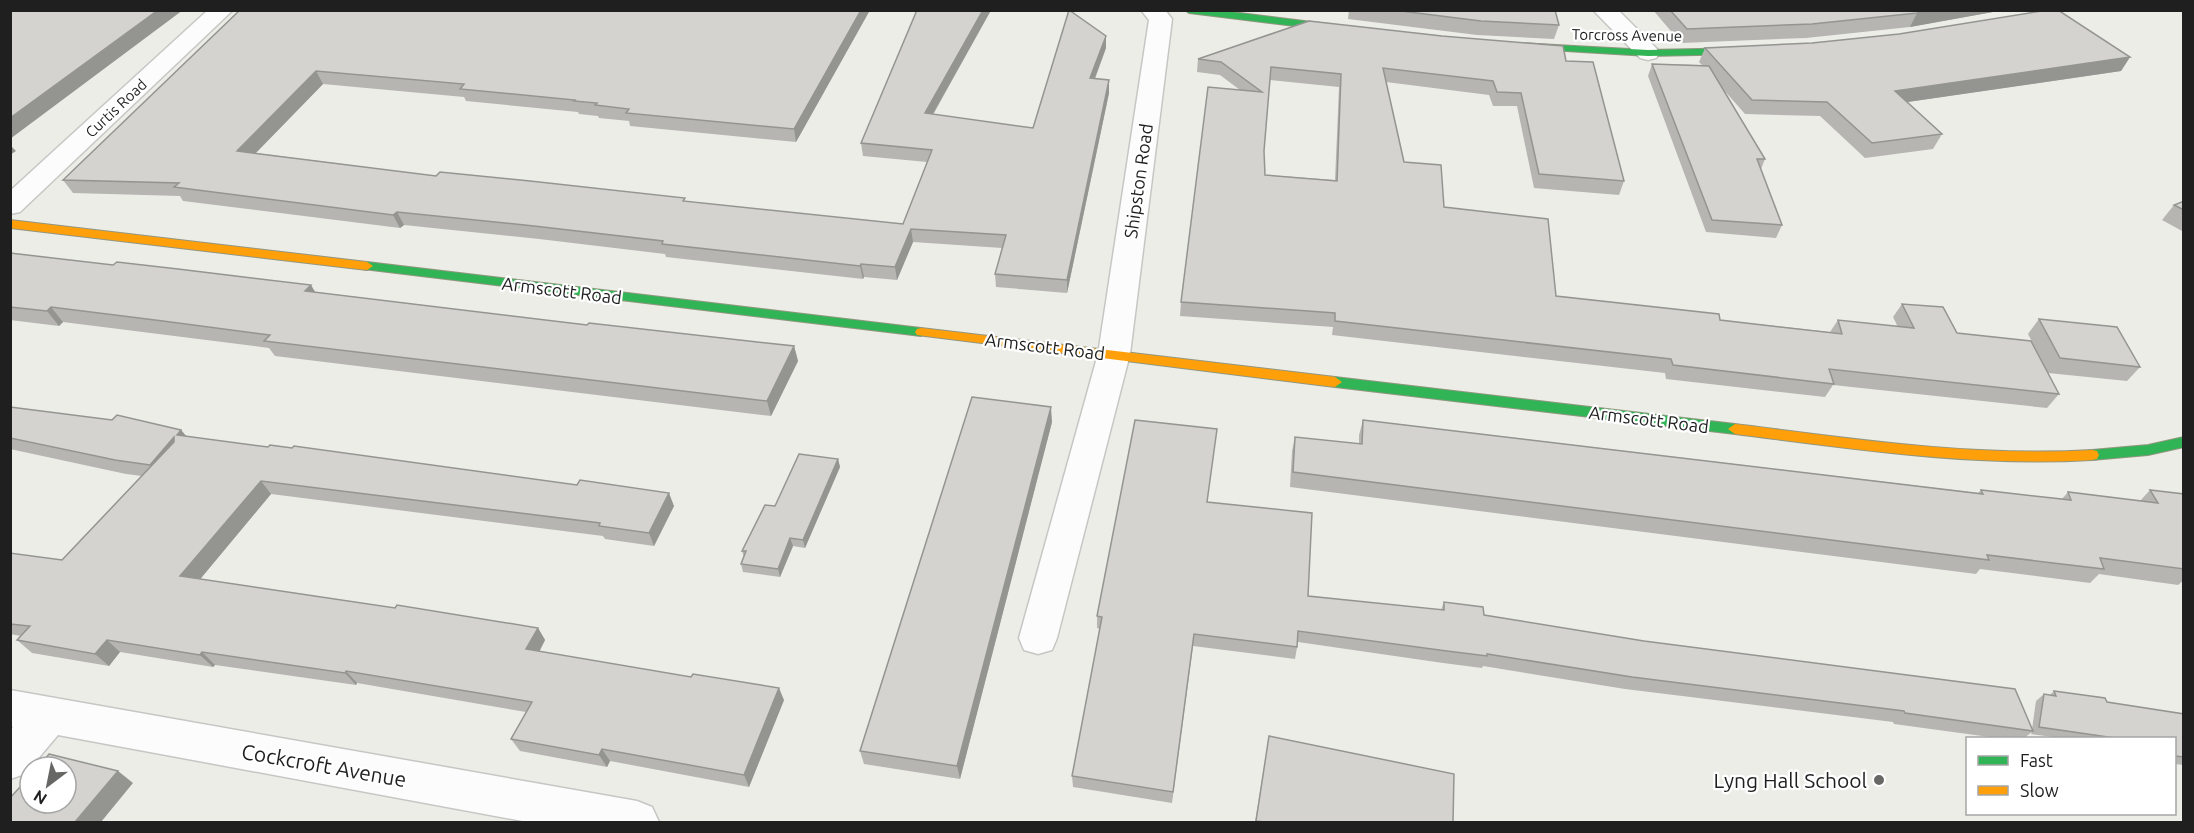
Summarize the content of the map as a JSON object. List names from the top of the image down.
{
  "streets": {
    "street": [
      "Torcross Avenue",
      "Curtis Road",
      "Shipston Road",
      "Armscott Road",
      "Cockcroft Avenue"
    ]
  },
  "crossings": [
    ["Shipston Road", "Armscott Road"]
  ],
  "places": ["Lyng Hall School"],
  "legend": ["Fast", "Slow"],
  "north": "bottom left"
}
